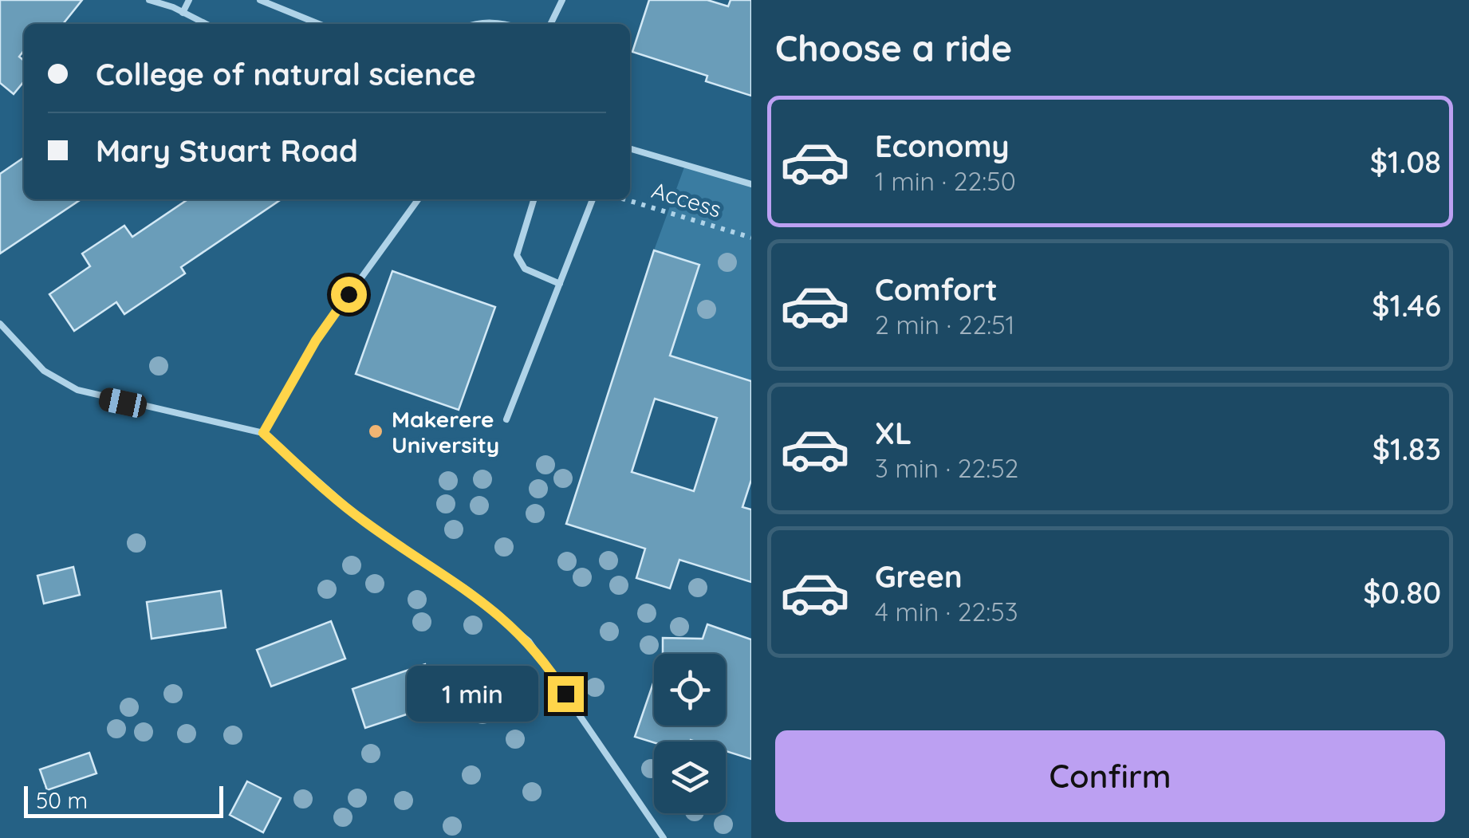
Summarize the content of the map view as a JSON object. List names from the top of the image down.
{
  "streets": {
    "path": ["Access"]
  },
  "places": ["Makerere University"],
  "scale_bar": "50 m",
  "page": {
    "heading": "Choose a ride",
    "banner": ["College of natural science", "Mary Stuart Road"],
    "list": [
      {
        "name": "Economy",
        "note": "1 min · 22:50",
        "value": "$1.08"
      },
      {
        "name": "Comfort",
        "note": "2 min · 22:51",
        "value": "$1.46"
      },
      {
        "name": "XL",
        "note": "3 min · 22:52",
        "value": "$1.83"
      },
      {
        "name": "Green",
        "note": "4 min · 22:53",
        "value": "$0.80"
      }
    ],
    "bubble": "1 min",
    "buttons": "Confirm",
    "scale": "50 m"
  }
}
